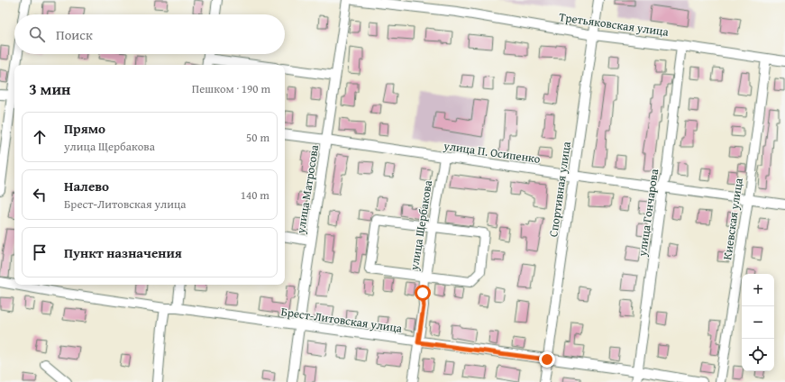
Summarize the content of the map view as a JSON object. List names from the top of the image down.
{
  "streets": {
    "street": [
      "Третьяковская улица",
      "улица П. Осипенко",
      "улица Матросова",
      "Спортивная улица",
      "улица Гончарова",
      "Киевская улица",
      "улица Щербакова",
      "Брест-Литовская улица"
    ]
  },
  "crossings": [
    ["Третьяковская улица", "Спортивная улица"],
    ["Третьяковская улица", "улица Гончарова"],
    ["Третьяковская улица", "Киевская улица"],
    ["улица П. Осипенко", "улица Матросова"],
    ["улица П. Осипенко", "Спортивная улица"],
    ["улица П. Осипенко", "улица Гончарова"],
    ["улица П. Осипенко", "Киевская улица"],
    ["улица П. Осипенко", "улица Щербакова"],
    ["улица Матросова", "Брест-Литовская улица"],
    ["Спортивная улица", "Брест-Литовская улица"],
    ["улица Гончарова", "Брест-Литовская улица"],
    ["улица Щербакова", "Брест-Литовская улица"]
  ],
  "page": {
    "search": "Поиск",
    "heading": ["3 мин", "Пешком · 190 m"],
    "list": [
      ["Прямо", "улица Щербакова", "50 m"],
      ["Налево", "Брест-Литовская улица", "140 m"],
      "Пункт назначения"
    ],
    "map_buttons": ["+", "−"]
  }
}
